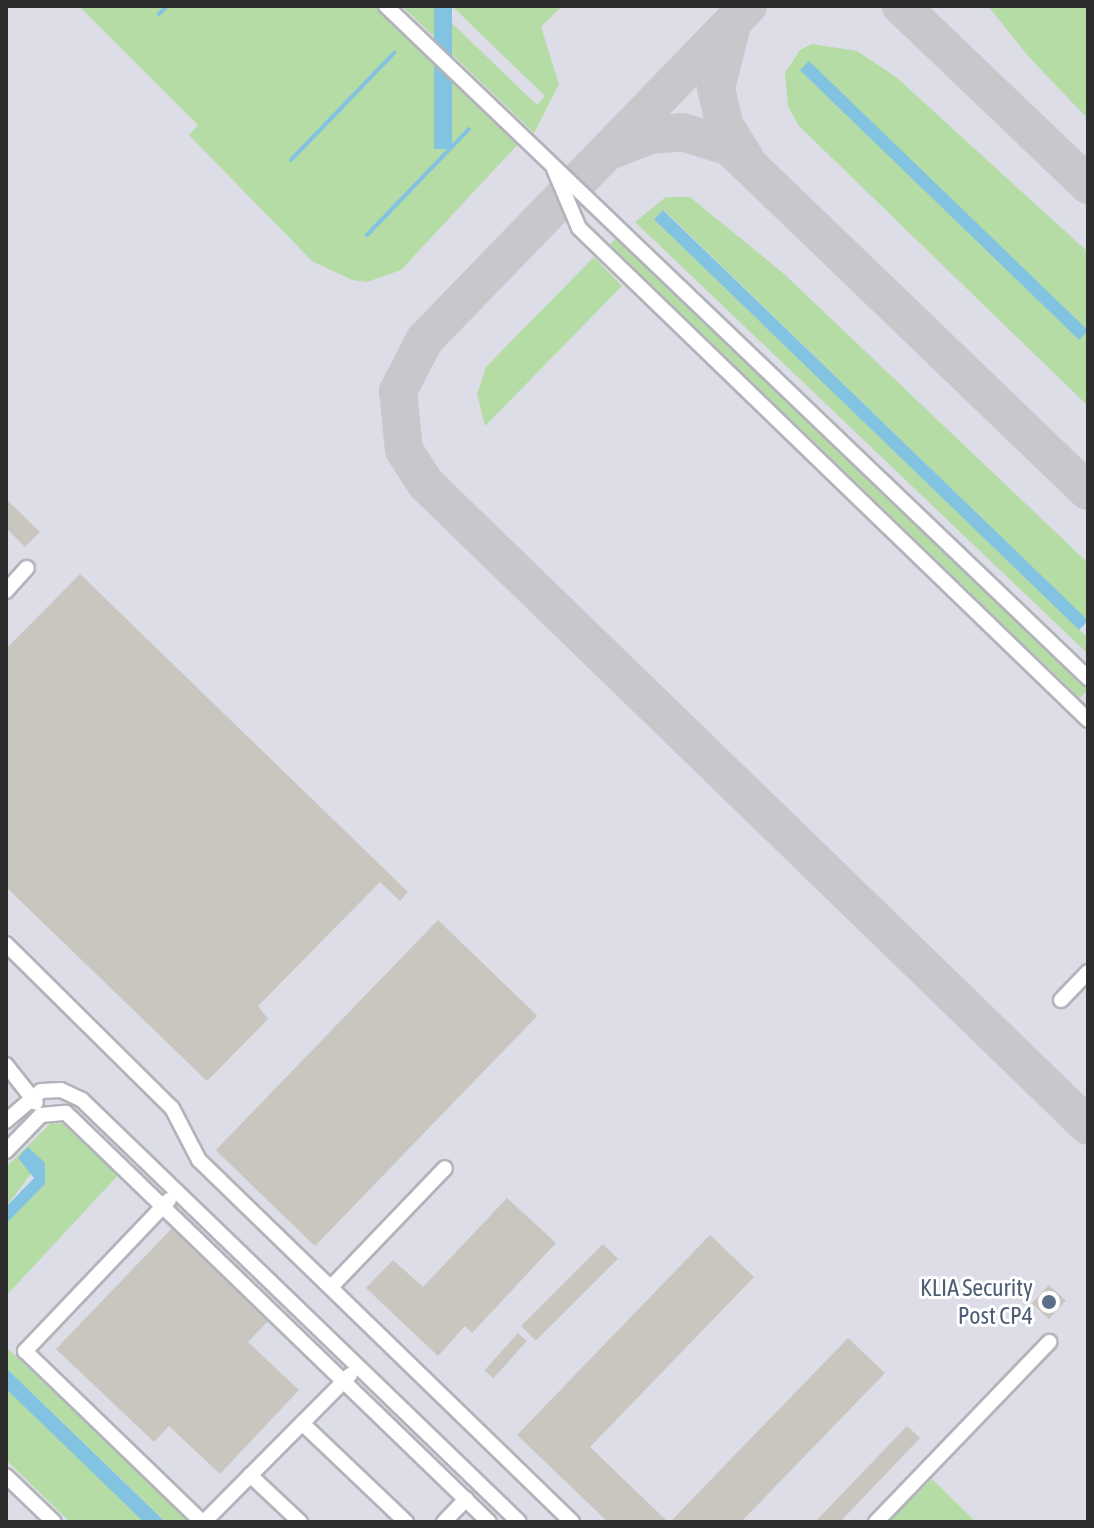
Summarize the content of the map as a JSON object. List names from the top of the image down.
{
  "places": ["KLIA Security Post CP4"]
}
